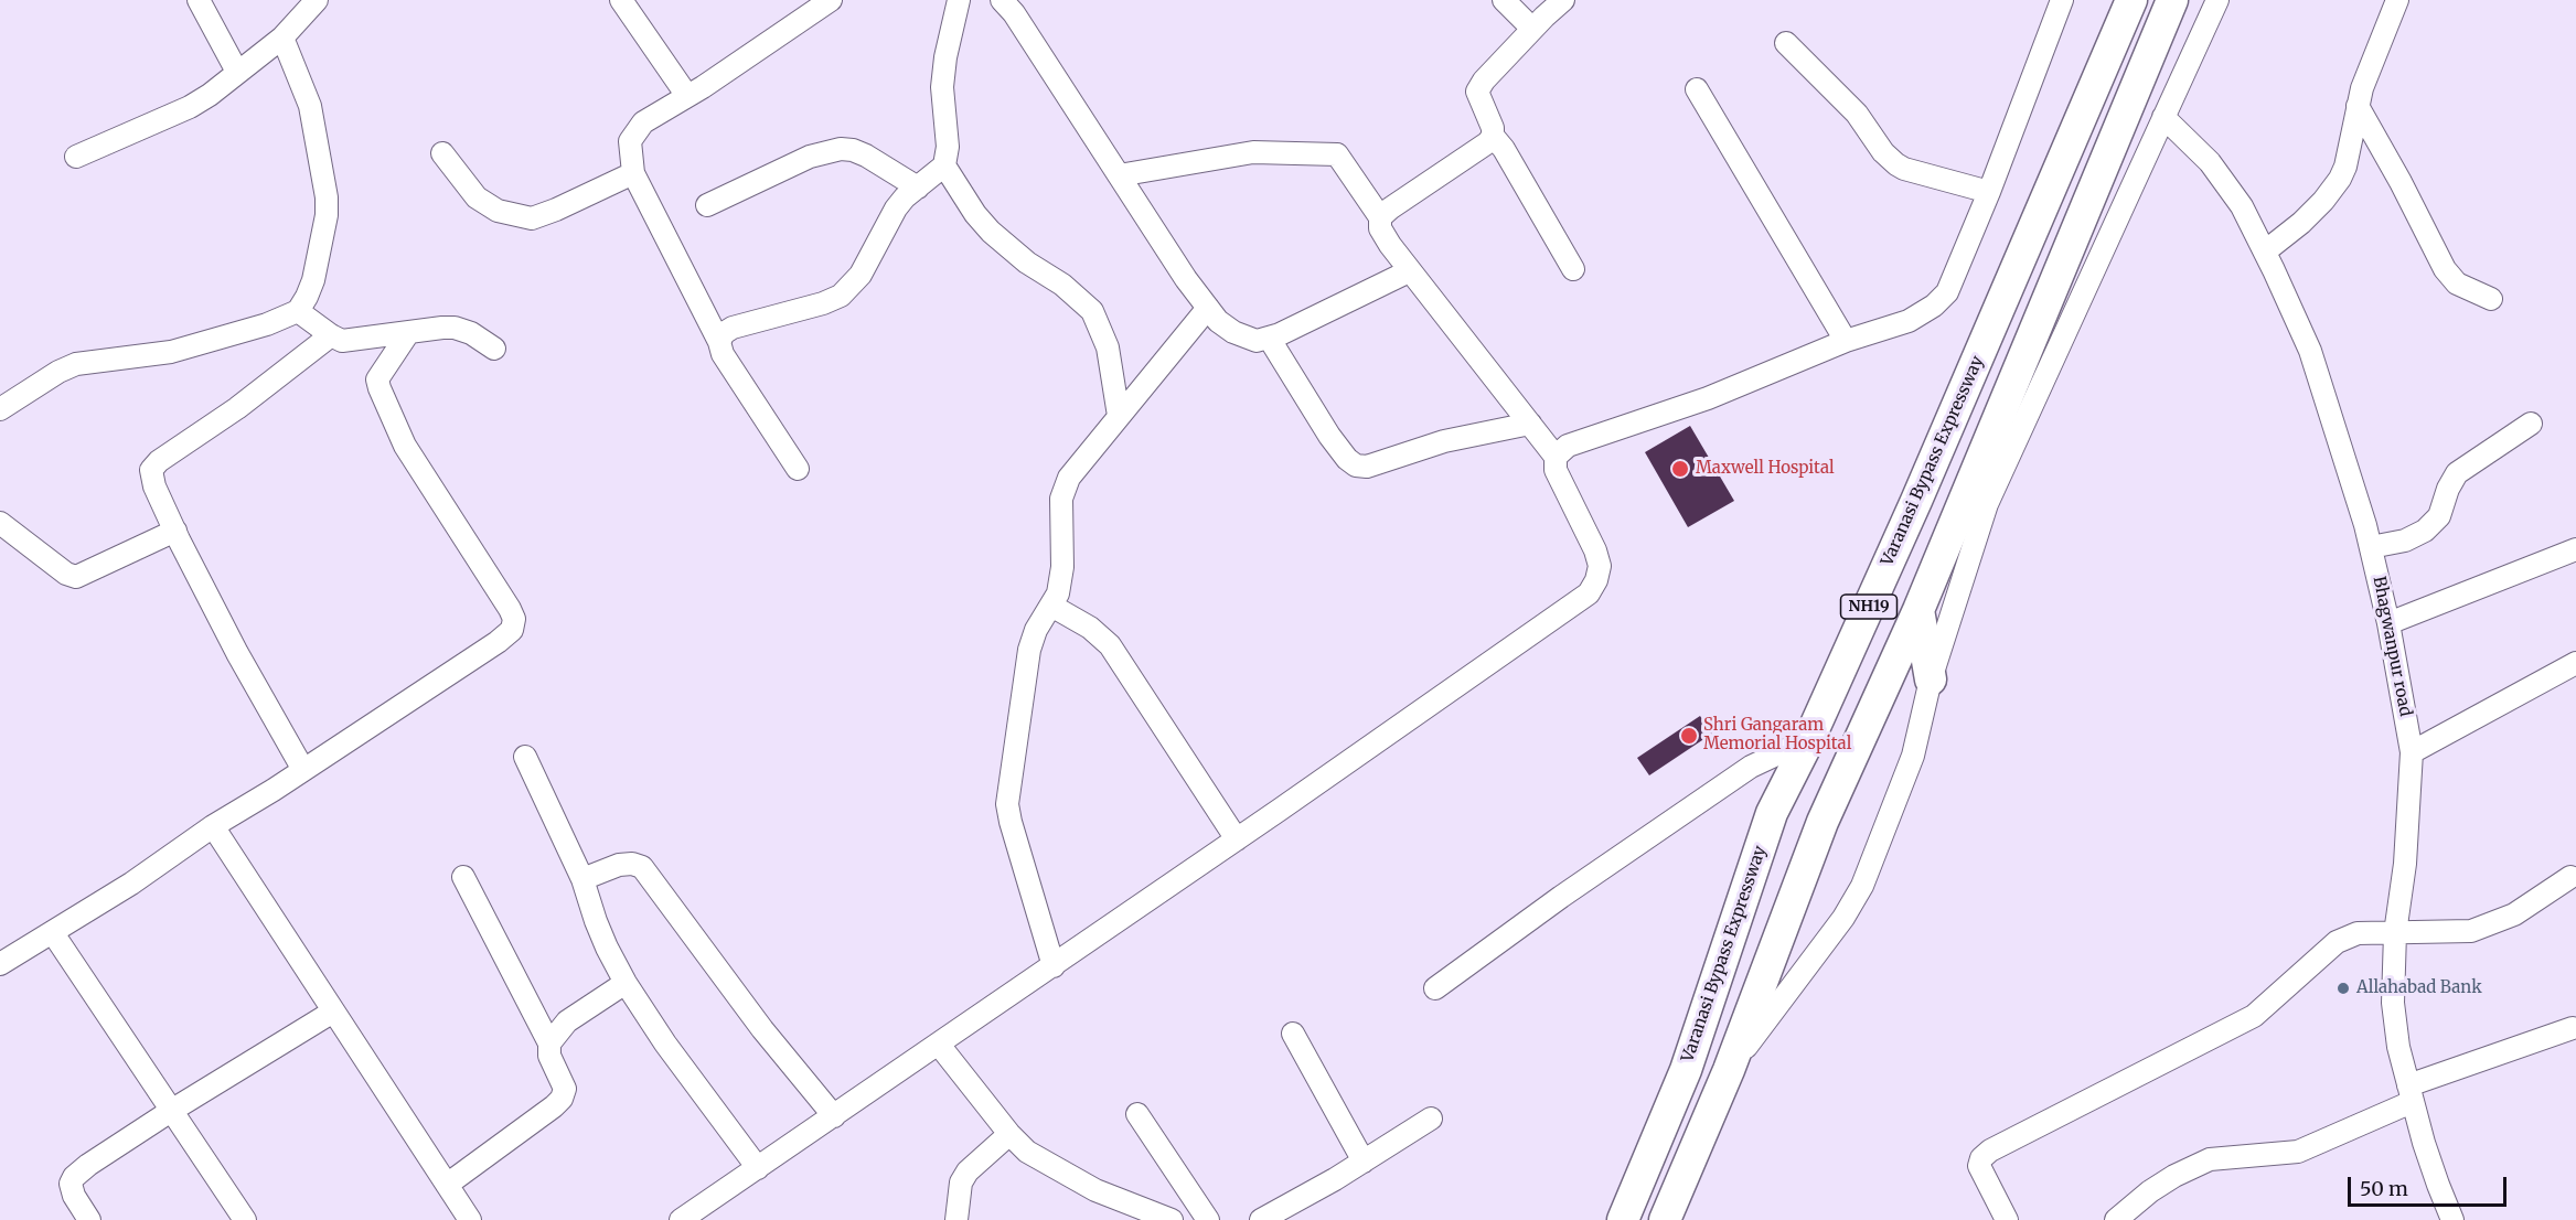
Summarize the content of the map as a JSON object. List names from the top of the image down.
{
  "streets": {
    "highway": ["Varanasi Bypass Expressway", "NH19"],
    "street": ["Bhagwanpur road"]
  },
  "places": ["Maxwell Hospital", "Shri Gangaram Memorial Hospital", "Allahabad Bank"],
  "scale_bar": "50 m"
}
